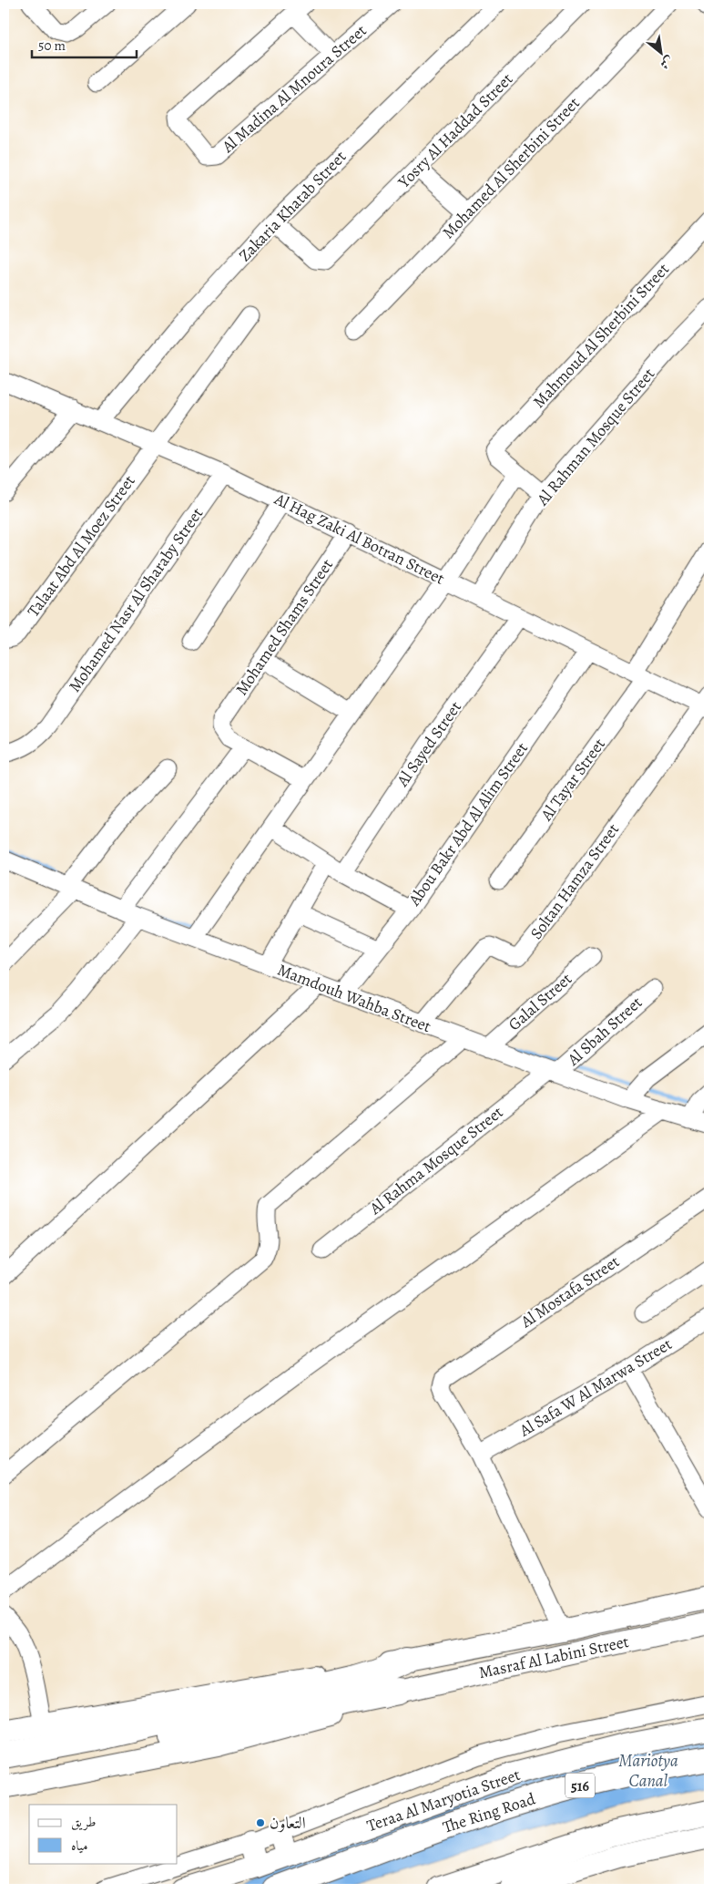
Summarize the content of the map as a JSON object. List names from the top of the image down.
{
  "streets": {
    "highway": ["516", "The Ring Road"],
    "main road": ["Masraf Al Labini Street", "Teraa Al Maryotia Street"],
    "street": [
      "Al Madina Al Mnoura Street",
      "Yosry Al Haddad Street",
      "Mohamed Al Sherbini Street",
      "Zakaria Khatab Street",
      "Mahmoud Al Sherbini Street",
      "Al Rahman Mosque Street",
      "Al Hag Zaki Al Botran Street",
      "Talaat Abd Al Moez Street",
      "Mohamed Nasr Al Sharaby Street",
      "Mohamed Shams Street",
      "Al Sayed Street",
      "Al Tayar Street",
      "Abou Bakr Abd Al Alim Street",
      "Soltan Hamza Street",
      "Mamdouh Wahba Street",
      "Galal Street",
      "Al Sbah Street",
      "Al Rahma Mosque Street",
      "Al Mostafa Street",
      "Al Safa W Al Marwa Street"
    ]
  },
  "crossings": [
    ["Yosry Al Haddad Street", "Zakaria Khatab Street"],
    ["Zakaria Khatab Street", "Al Hag Zaki Al Botran Street"],
    ["Al Rahman Mosque Street", "Al Hag Zaki Al Botran Street"],
    ["Al Hag Zaki Al Botran Street", "Talaat Abd Al Moez Street"],
    ["Al Hag Zaki Al Botran Street", "Mohamed Nasr Al Sharaby Street"],
    ["Al Hag Zaki Al Botran Street", "Mohamed Shams Street"],
    ["Al Hag Zaki Al Botran Street", "Al Sayed Street"],
    ["Al Hag Zaki Al Botran Street", "Al Tayar Street"],
    ["Al Hag Zaki Al Botran Street", "Abou Bakr Abd Al Alim Street"],
    ["Al Hag Zaki Al Botran Street", "Soltan Hamza Street"],
    ["Abou Bakr Abd Al Alim Street", "Mamdouh Wahba Street"],
    ["Soltan Hamza Street", "Mamdouh Wahba Street"],
    ["Mamdouh Wahba Street", "Galal Street"],
    ["Mamdouh Wahba Street", "Al Sbah Street"],
    ["Mamdouh Wahba Street", "Al Rahma Mosque Street"],
    ["Al Sbah Street", "Al Rahma Mosque Street"],
    ["Al Mostafa Street", "Al Safa W Al Marwa Street"]
  ],
  "water": ["Mariotya Canal"],
  "places": ["التعاون"],
  "legend": ["طريق", "مياه"],
  "scale_bar": "50 m",
  "north": "bottom right"
}
